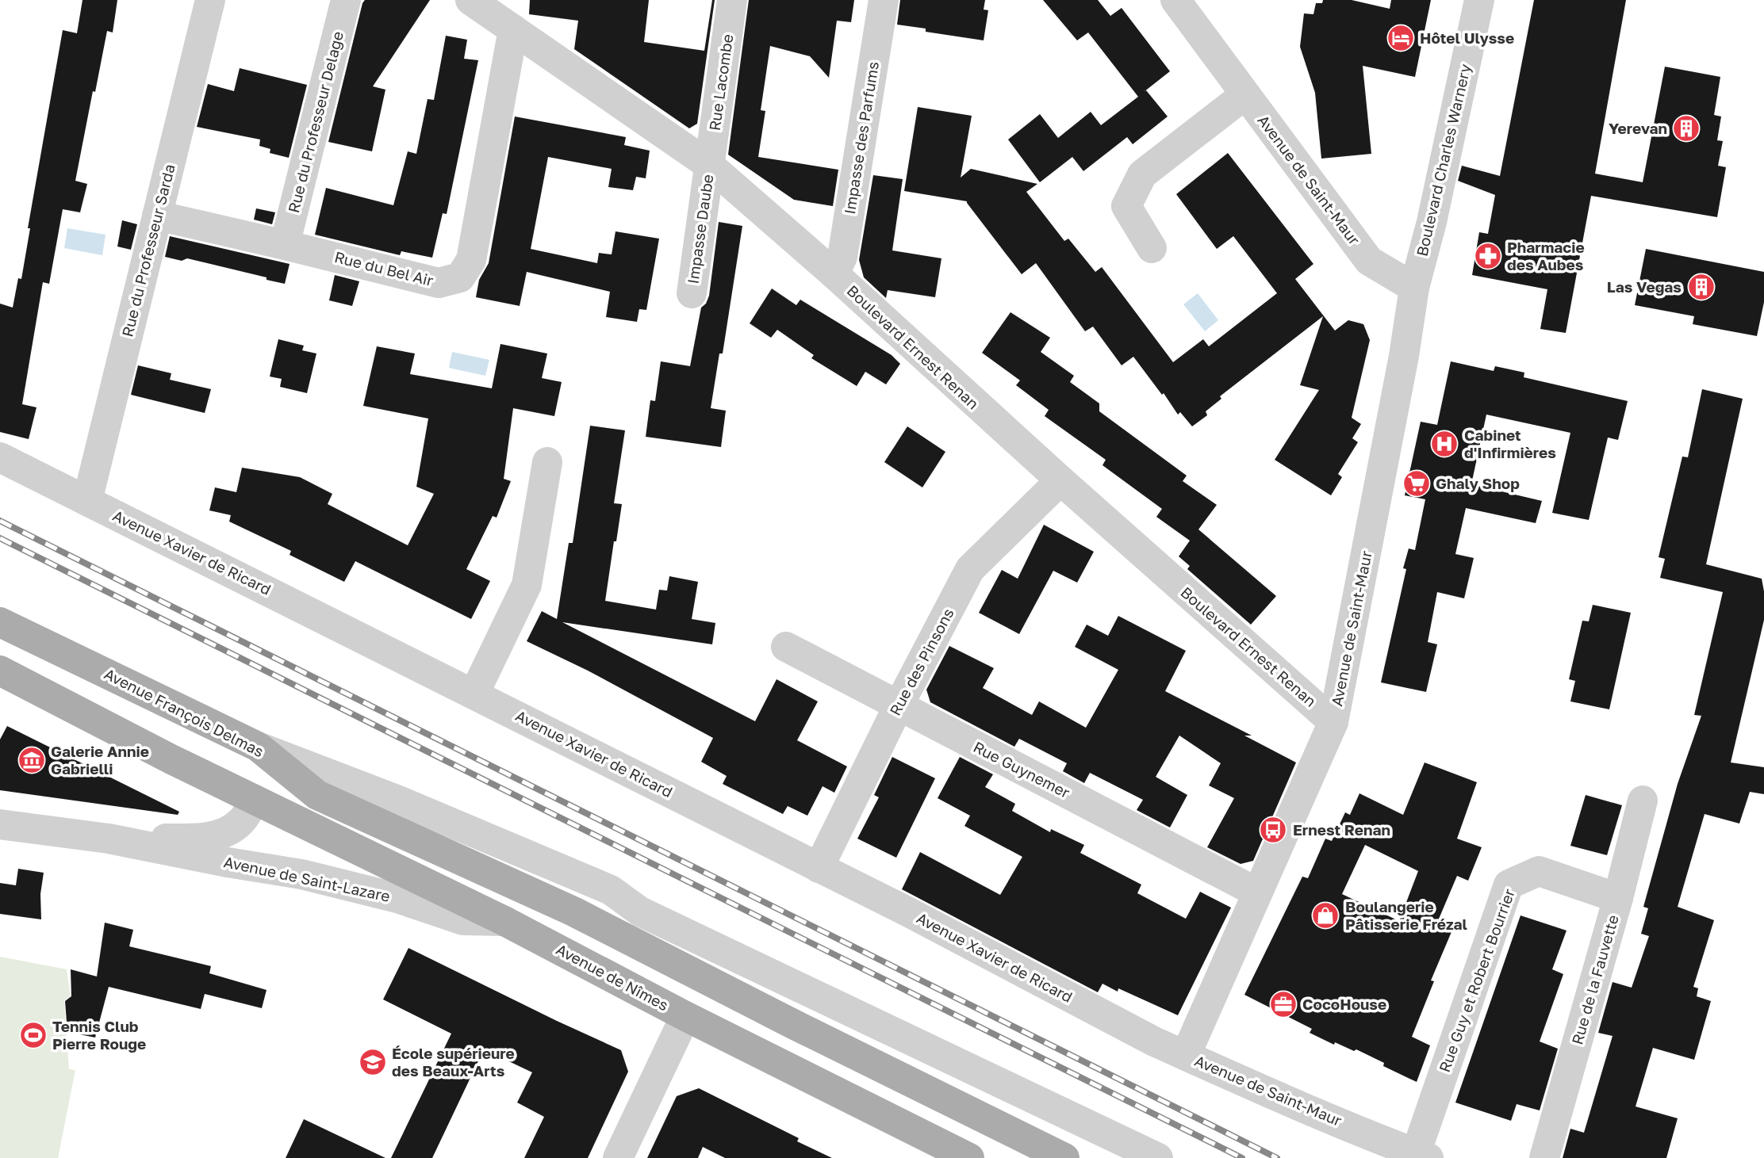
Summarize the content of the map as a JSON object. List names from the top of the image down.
{
  "streets": {
    "main road": ["Avenue François Delmas", "Avenue de Nîmes"],
    "street": [
      "Rue Lacombe",
      "Rue du Professeur Delage",
      "Impasse des Parfums",
      "Boulevard Charles Warnery",
      "Avenue de Saint-Maur",
      "Impasse Daube",
      "Rue du Professeur Sarda",
      "Rue du Bel Air",
      "Boulevard Ernest Renan",
      "Avenue Xavier de Ricard",
      "Rue des Pinsons",
      "Rue Guynemer",
      "Avenue de Saint-Lazare",
      "Rue de la Fauvette",
      "Rue Guy et Robert Bourrier"
    ]
  },
  "crossings": [
    ["Rue Lacombe", "Impasse Daube"],
    ["Rue Lacombe", "Boulevard Ernest Renan"],
    ["Rue du Professeur Delage", "Rue du Bel Air"],
    ["Impasse des Parfums", "Boulevard Ernest Renan"],
    ["Boulevard Charles Warnery", "Avenue de Saint-Maur"],
    ["Avenue de Saint-Maur", "Boulevard Ernest Renan"],
    ["Avenue de Saint-Maur", "Avenue Xavier de Ricard"],
    ["Avenue de Saint-Maur", "Rue Guynemer"],
    ["Avenue de Saint-Maur", "Rue Guy et Robert Bourrier"],
    ["Impasse Daube", "Boulevard Ernest Renan"],
    ["Rue du Professeur Sarda", "Rue du Bel Air"],
    ["Rue du Professeur Sarda", "Avenue Xavier de Ricard"],
    ["Rue du Bel Air", "Boulevard Ernest Renan"],
    ["Boulevard Ernest Renan", "Rue des Pinsons"],
    ["Avenue Xavier de Ricard", "Rue des Pinsons"],
    ["Rue des Pinsons", "Rue Guynemer"],
    ["Avenue de Saint-Lazare", "Avenue de Nîmes"],
    ["Rue de la Fauvette", "Rue Guy et Robert Bourrier"]
  ],
  "places": {
    "hotel": ["Hôtel Ulysse"],
    "building": ["Yerevan", "Las Vegas"],
    "pharmacy": ["Pharmacie des Aubes"],
    "hospital": ["Cabinet d'Infirmières"],
    "supermarket": ["Ghaly Shop"],
    "museum": ["Galerie Annie Gabrielli"],
    "bus stop": ["Ernest Renan"],
    "shop": ["Boulangerie Pâtisserie Frézal"],
    "office": ["CocoHouse"],
    "sports": ["Tennis Club Pierre Rouge"],
    "school or university": ["École supérieure des Beaux-Arts"]
  }
}
